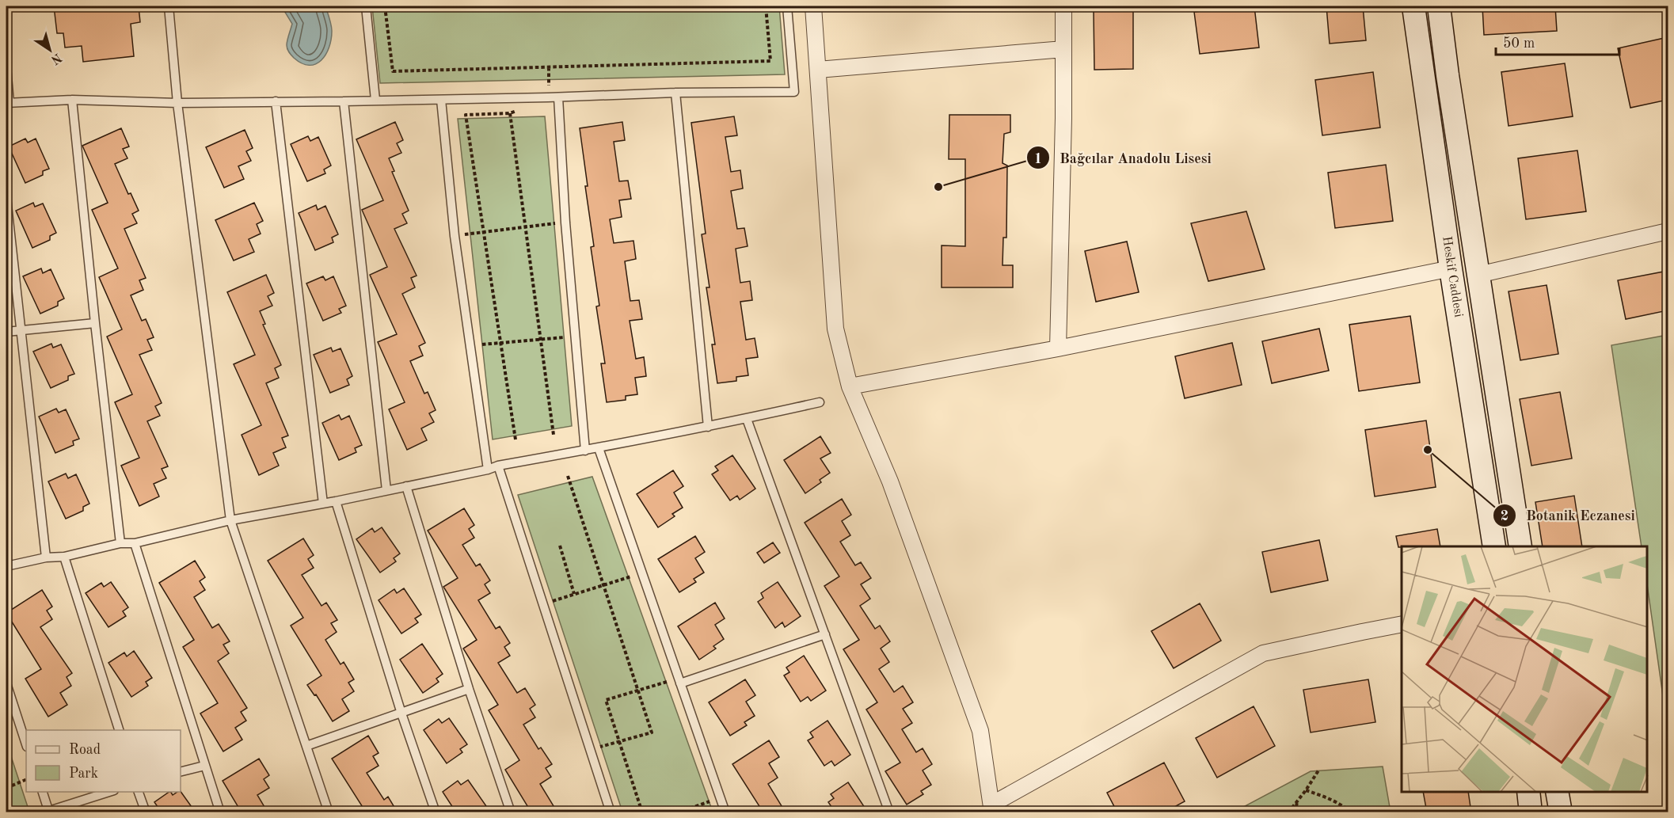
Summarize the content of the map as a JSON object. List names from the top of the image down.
{
  "streets": {
    "main road": ["Heskif Caddesi"]
  },
  "places": ["Bağcılar Anadolu Lisesi", "Botanik Eczanesi"],
  "legend": ["Road", "Park"],
  "scale_bar": "50 m",
  "north": "bottom right"
}
